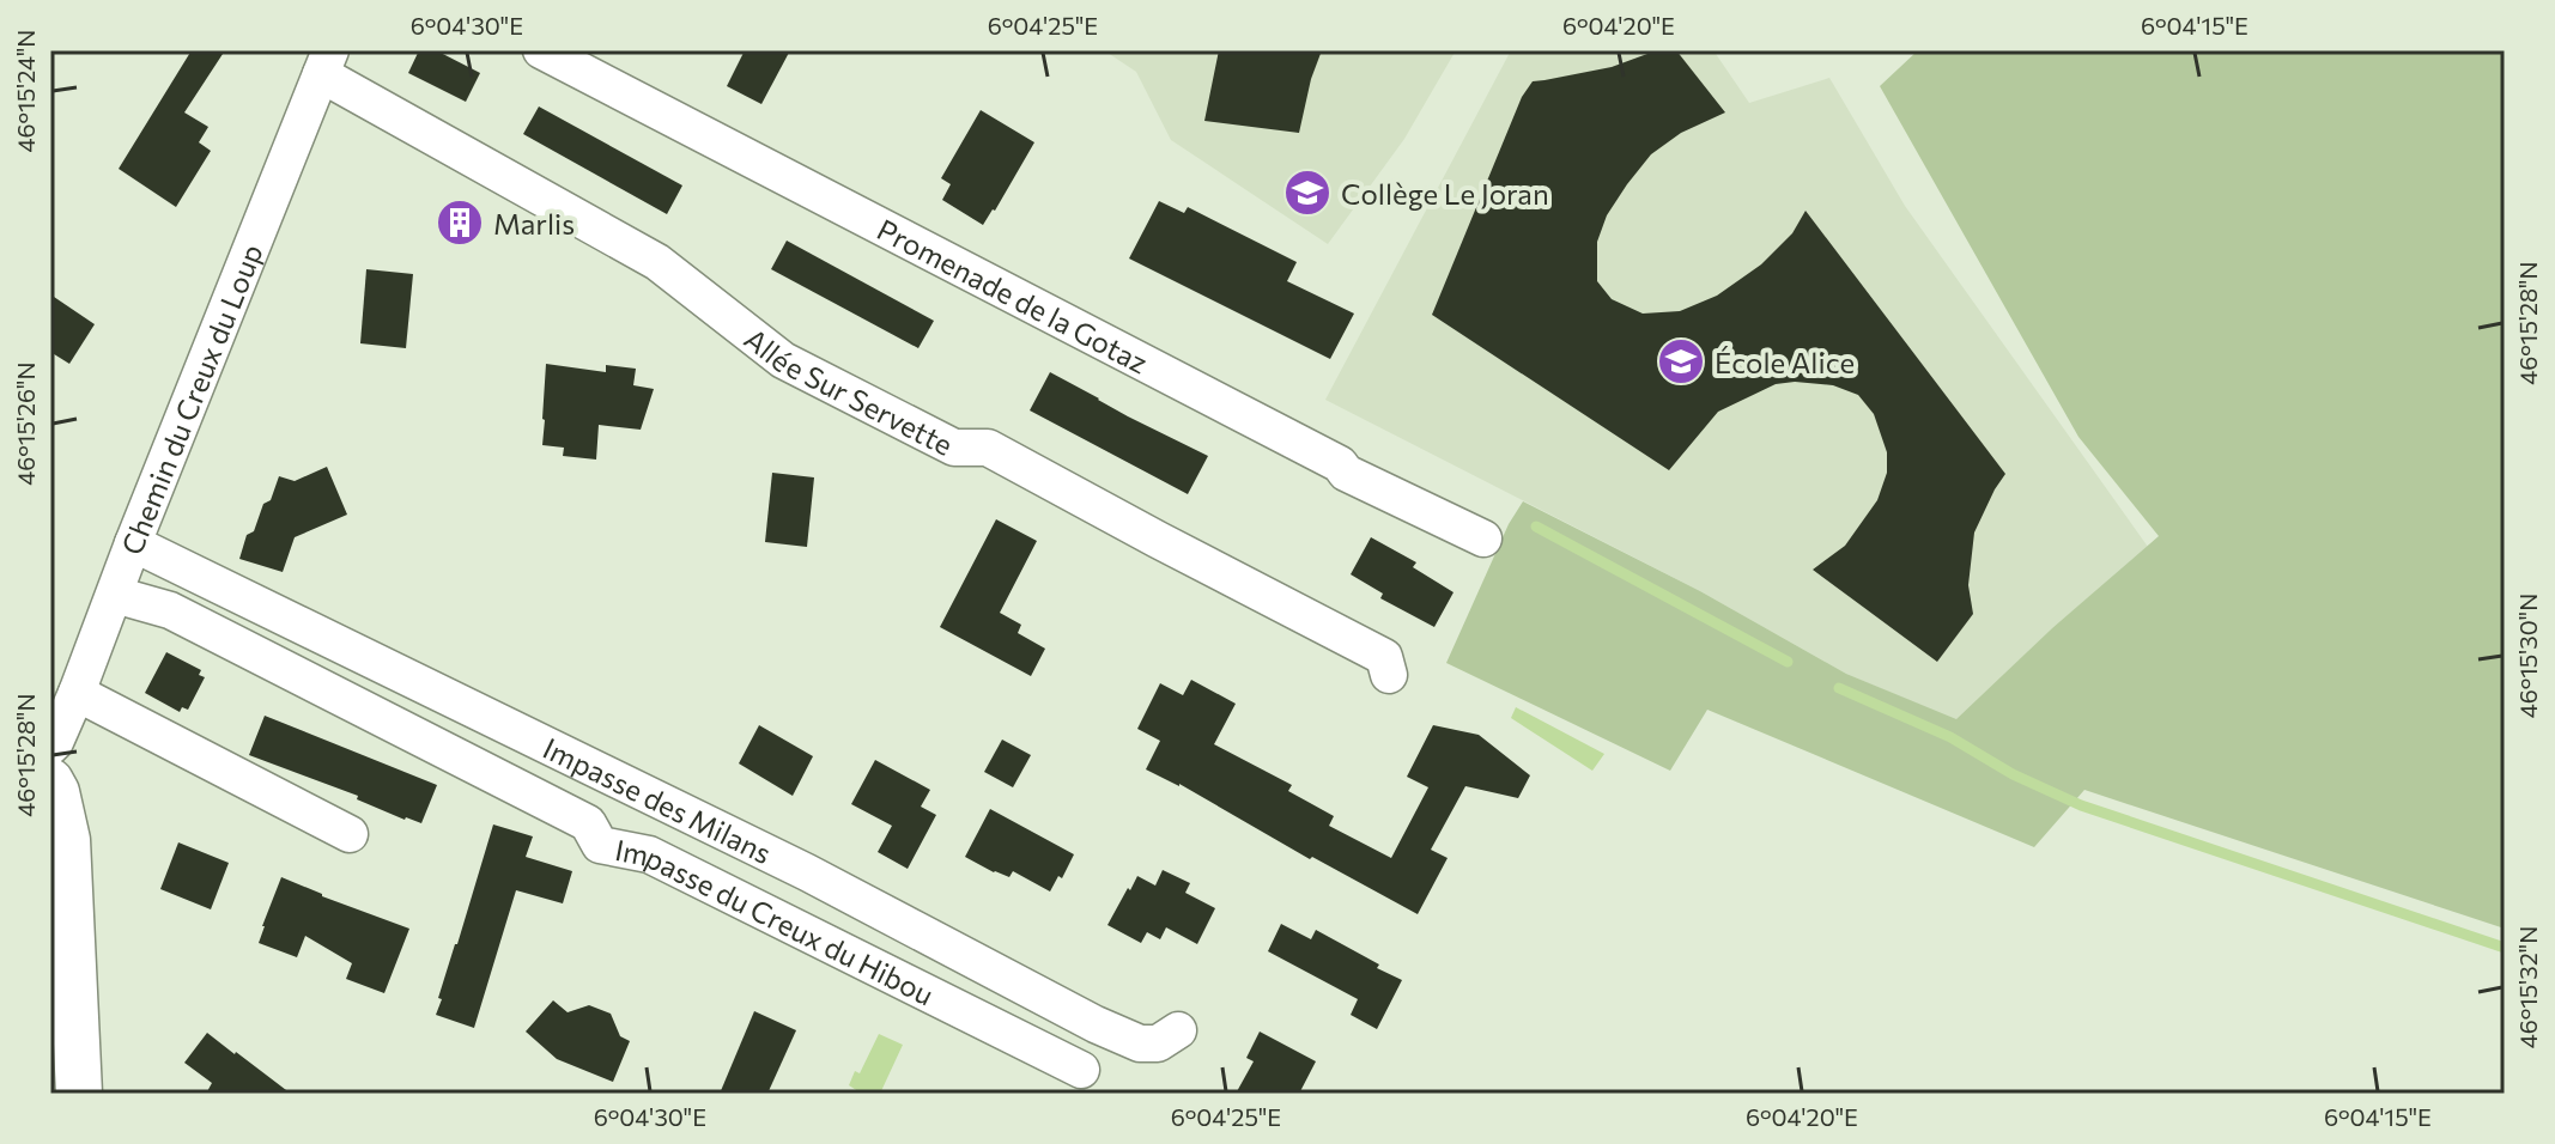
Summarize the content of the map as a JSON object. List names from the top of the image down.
{
  "streets": {
    "street": [
      "Promenade de la Gotaz",
      "Allée Sur Servette",
      "Chemin du Creux du Loup",
      "Impasse des Milans",
      "Impasse du Creux du Hibou"
    ]
  },
  "crossings": [
    ["Allée Sur Servette", "Chemin du Creux du Loup"],
    ["Chemin du Creux du Loup", "Impasse des Milans"],
    ["Chemin du Creux du Loup", "Impasse du Creux du Hibou"]
  ],
  "places": {
    "school or university": ["Collège Le Joran", "École Alice"],
    "building": ["Marlis"]
  },
  "coordinates": [
    "6°04'30\"E",
    "6°04'25\"E",
    "6°04'20\"E",
    "6°04'15\"E",
    "46°15'24\"N",
    "46°15'28\"N",
    "46°15'26\"N",
    "46°15'30\"N",
    "46°15'32\"N"
  ]
}
